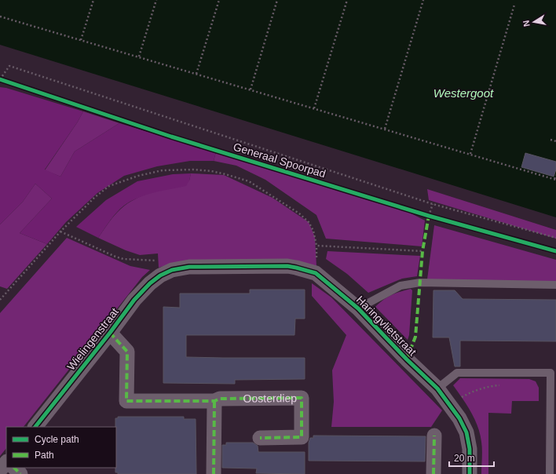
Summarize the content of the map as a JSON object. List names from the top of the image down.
{
  "streets": {
    "street": ["Haringvlietstraat", "Wielingenstraat", "Oosterdiep"],
    "cycle path": ["Generaal Spoorpad"]
  },
  "crossings": [
    ["Haringvlietstraat", "Wielingenstraat"],
    ["Wielingenstraat", "Oosterdiep"]
  ],
  "water": ["Westergoot"],
  "legend": ["Cycle path", "Path"],
  "scale_bar": "20 m",
  "north": "left"
}
